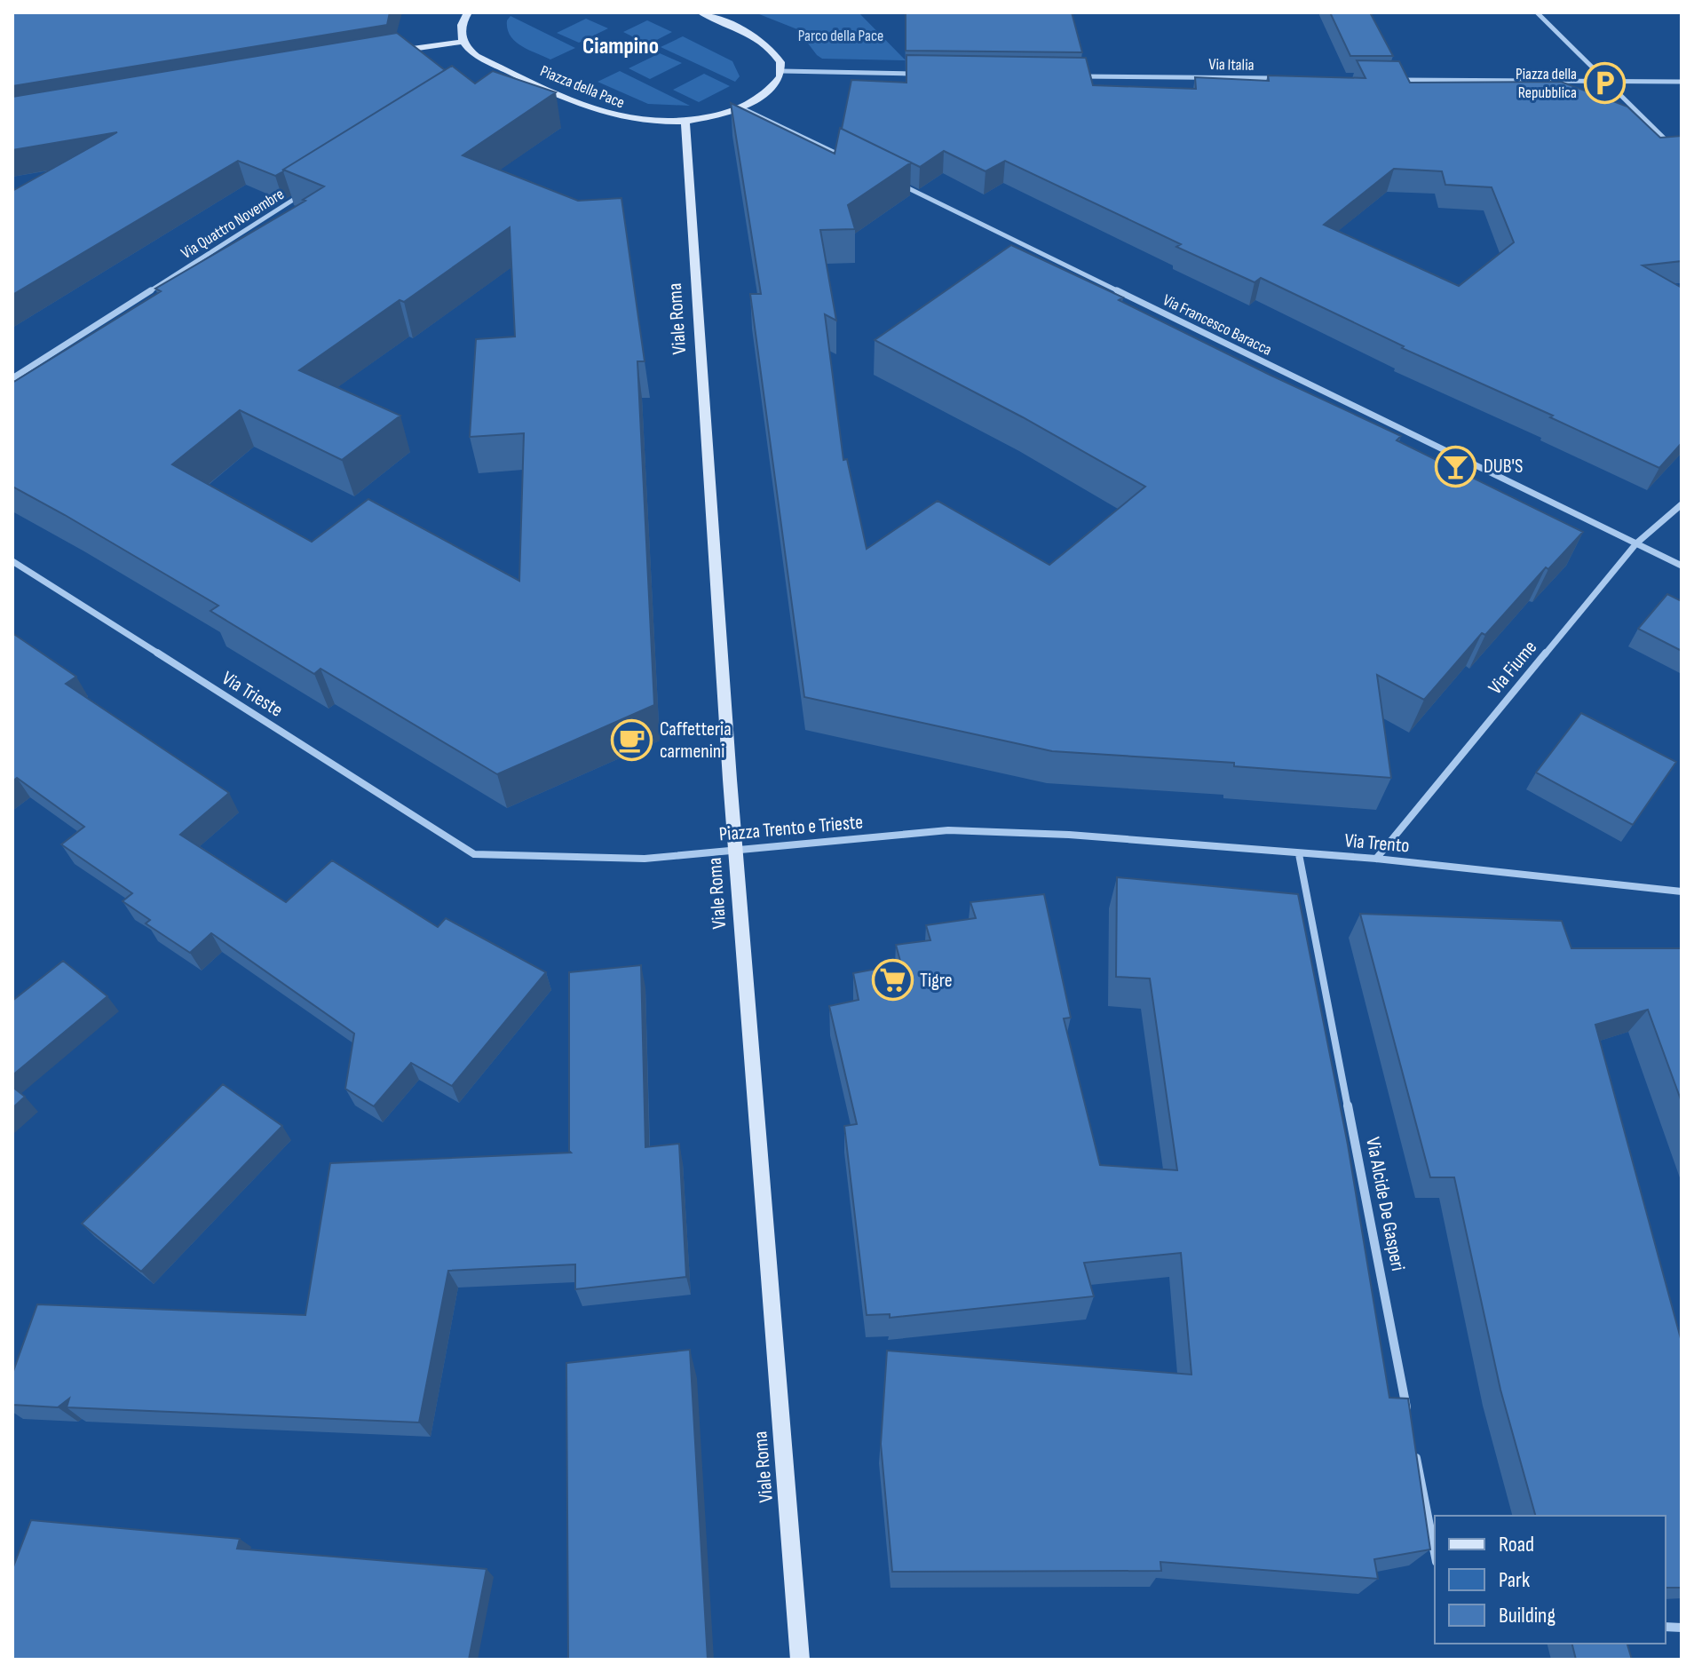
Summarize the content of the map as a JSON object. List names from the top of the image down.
{
  "streets": {
    "street": [
      "Via Italia",
      "Piazza della Pace",
      "Via Quattro Novembre",
      "Viale Roma",
      "Via Francesco Baracca",
      "Via Fiume",
      "Via Trieste",
      "Piazza Trento e Trieste",
      "Via Trento",
      "Via Alcide De Gasperi"
    ]
  },
  "crossings": [
    ["Piazza della Pace", "Viale Roma"],
    ["Viale Roma", "Piazza Trento e Trieste"],
    ["Via Francesco Baracca", "Via Fiume"],
    ["Via Fiume", "Via Trento"],
    ["Via Trieste", "Piazza Trento e Trieste"],
    ["Piazza Trento e Trieste", "Via Trento"],
    ["Via Trento", "Via Alcide De Gasperi"]
  ],
  "districts": ["Ciampino"],
  "parks": ["Parco della Pace"],
  "places": {
    "parking": ["Piazza della Repubblica"],
    "bar": ["DUB'S"],
    "cafe": ["Caffetteria carmenini"],
    "supermarket": ["Tigre"]
  },
  "legend": ["Road", "Park", "Building"]
}
